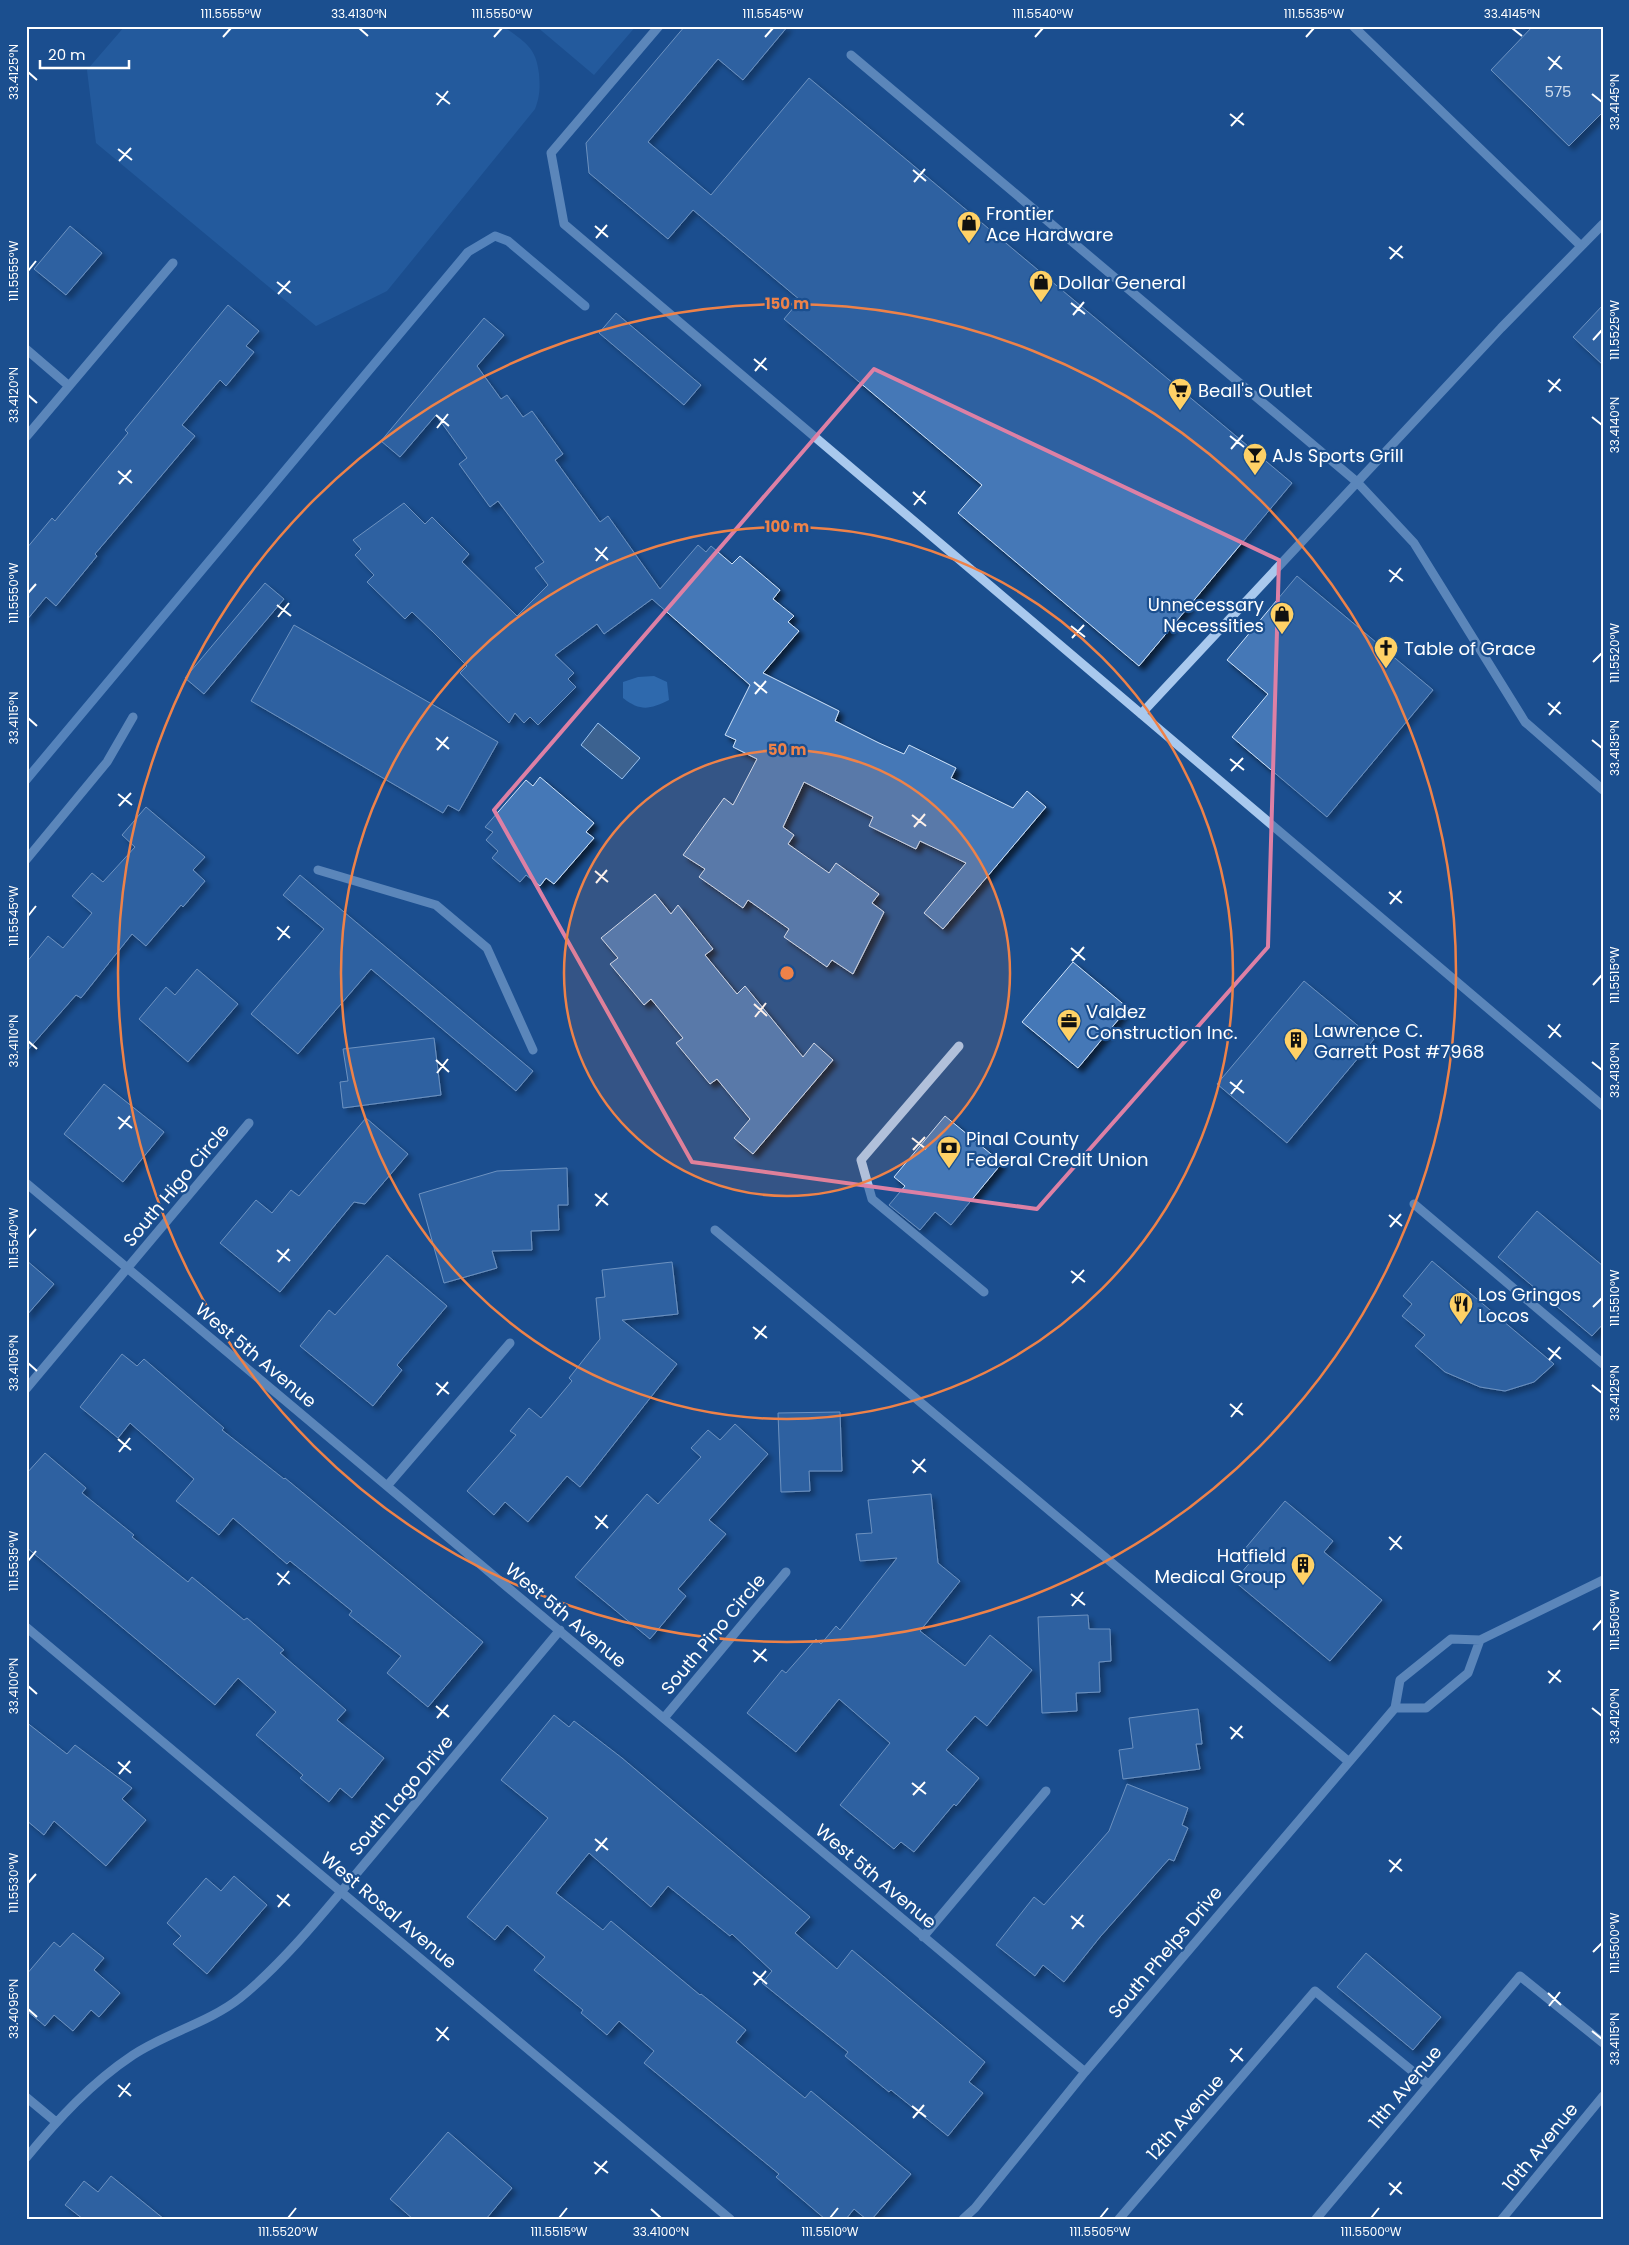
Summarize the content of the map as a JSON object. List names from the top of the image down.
{
  "streets": {
    "street": [
      "South Higo Circle",
      "West 5th Avenue",
      "South Pino Circle",
      "South Lago Drive",
      "West Rosal Avenue",
      "South Phelps Drive",
      "11th Avenue",
      "12th Avenue",
      "10th Avenue"
    ]
  },
  "crossings": [
    ["South Higo Circle", "West 5th Avenue"],
    ["West 5th Avenue", "South Pino Circle"],
    ["West 5th Avenue", "South Lago Drive"],
    ["West 5th Avenue", "South Phelps Drive"],
    ["South Lago Drive", "West Rosal Avenue"],
    ["11th Avenue", "12th Avenue"]
  ],
  "places": {
    "shop": ["Frontier Ace Hardware", "Dollar General", "Unnecessary Necessities"],
    "supermarket": ["Beall's Outlet"],
    "bar": ["AJs Sports Grill"],
    "church": ["Table of Grace"],
    "office": ["Valdez Construction Inc."],
    "building": ["Lawrence C. Garrett Post #7968", "Hatfield Medical Group"],
    "bank": ["Pinal County Federal Credit Union"],
    "restaurant": ["Los Gringos Locos"]
  },
  "house_numbers": ["575"],
  "scale_bar": "20 m",
  "coordinates": [
    "111.5555°W",
    "33.4130°N",
    "111.5550°W",
    "111.5545°W",
    "111.5540°W",
    "111.5535°W",
    "33.4145°N",
    "33.4125°N",
    "111.5525°W",
    "33.4120°N",
    "33.4140°N",
    "111.5520°W",
    "33.4115°N",
    "33.4135°N",
    "111.5515°W",
    "33.4110°N",
    "111.5510°W",
    "33.4105°N",
    "111.5505°W",
    "33.4100°N",
    "111.5530°W",
    "111.5500°W",
    "33.4095°N"
  ],
  "rings": ["150 m", "100 m", "50 m"]
}
